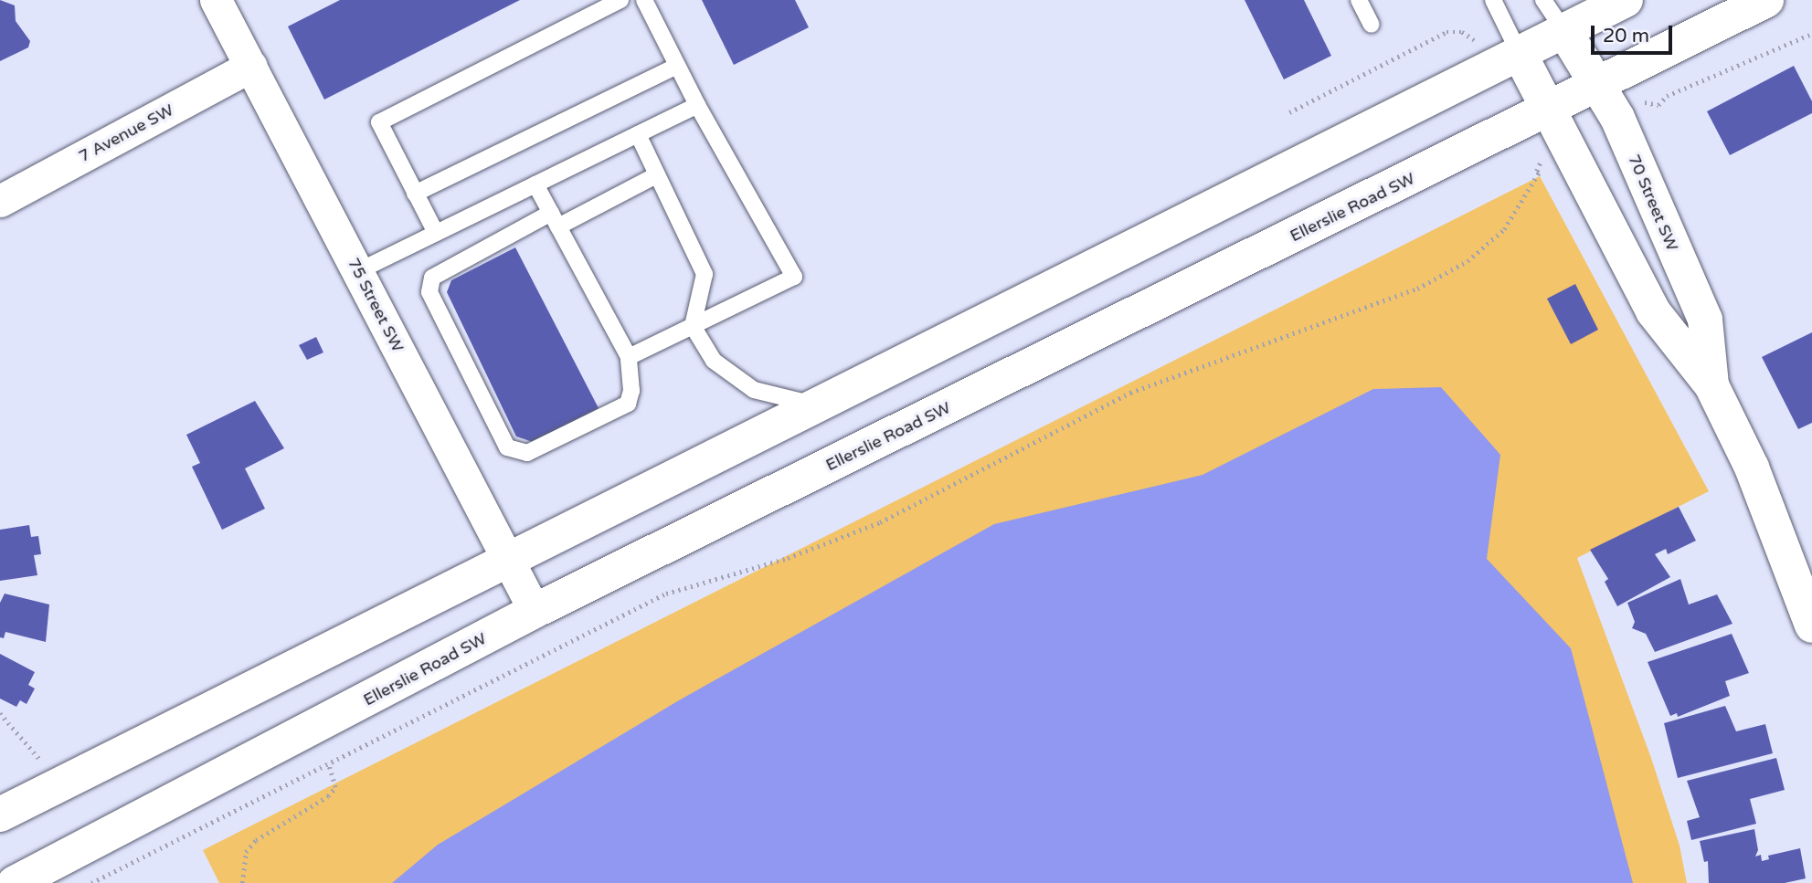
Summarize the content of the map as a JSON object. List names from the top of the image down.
{
  "streets": {
    "main road": ["70 Street SW", "Ellerslie Road SW"],
    "street": ["7 Avenue SW", "75 Street SW"]
  },
  "crossings": [
    ["7 Avenue SW", "75 Street SW"],
    ["70 Street SW", "Ellerslie Road SW"],
    ["Ellerslie Road SW", "75 Street SW"]
  ],
  "scale_bar": "20 m"
}
